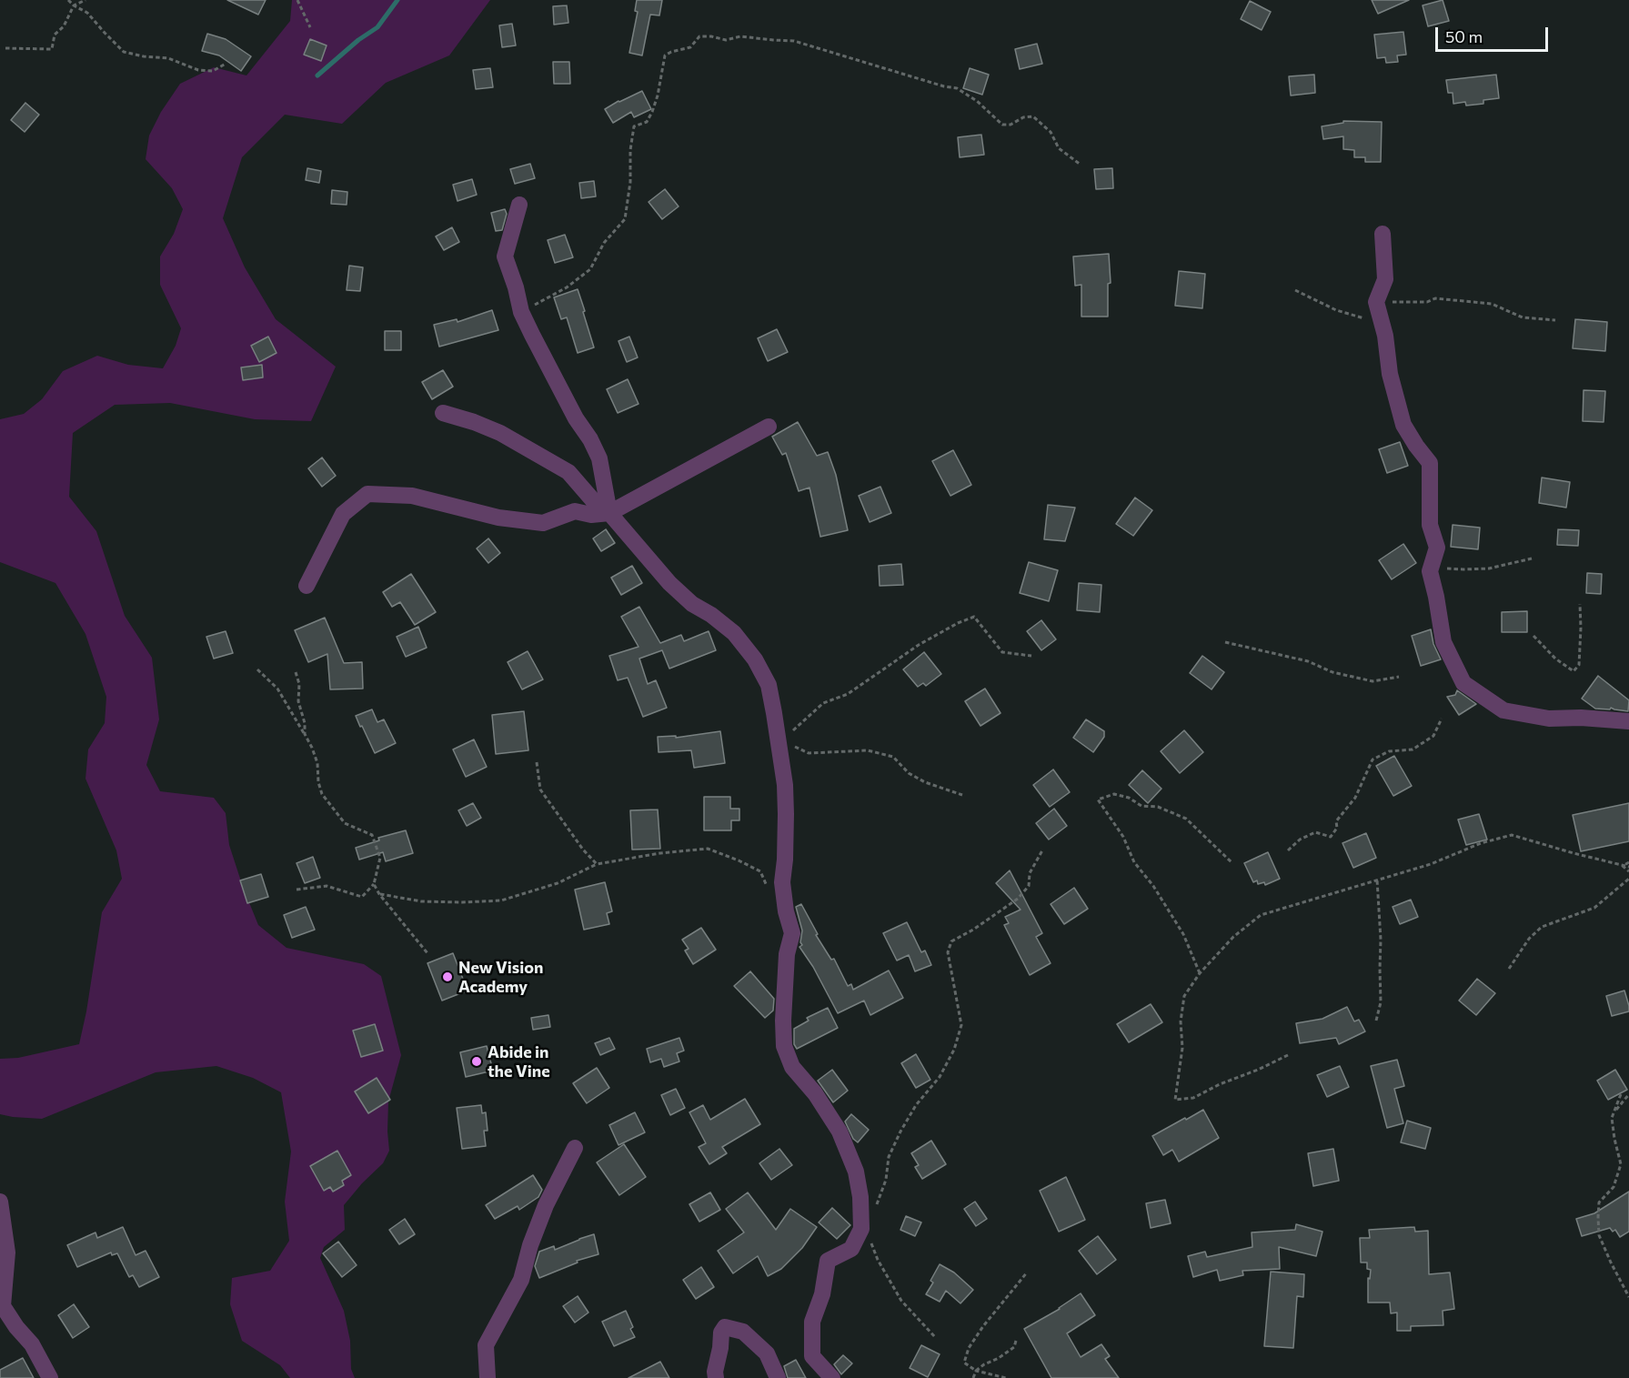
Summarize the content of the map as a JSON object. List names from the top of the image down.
{
  "places": ["New Vision Academy", "Abide in the Vine"],
  "scale_bar": "50 m"
}
